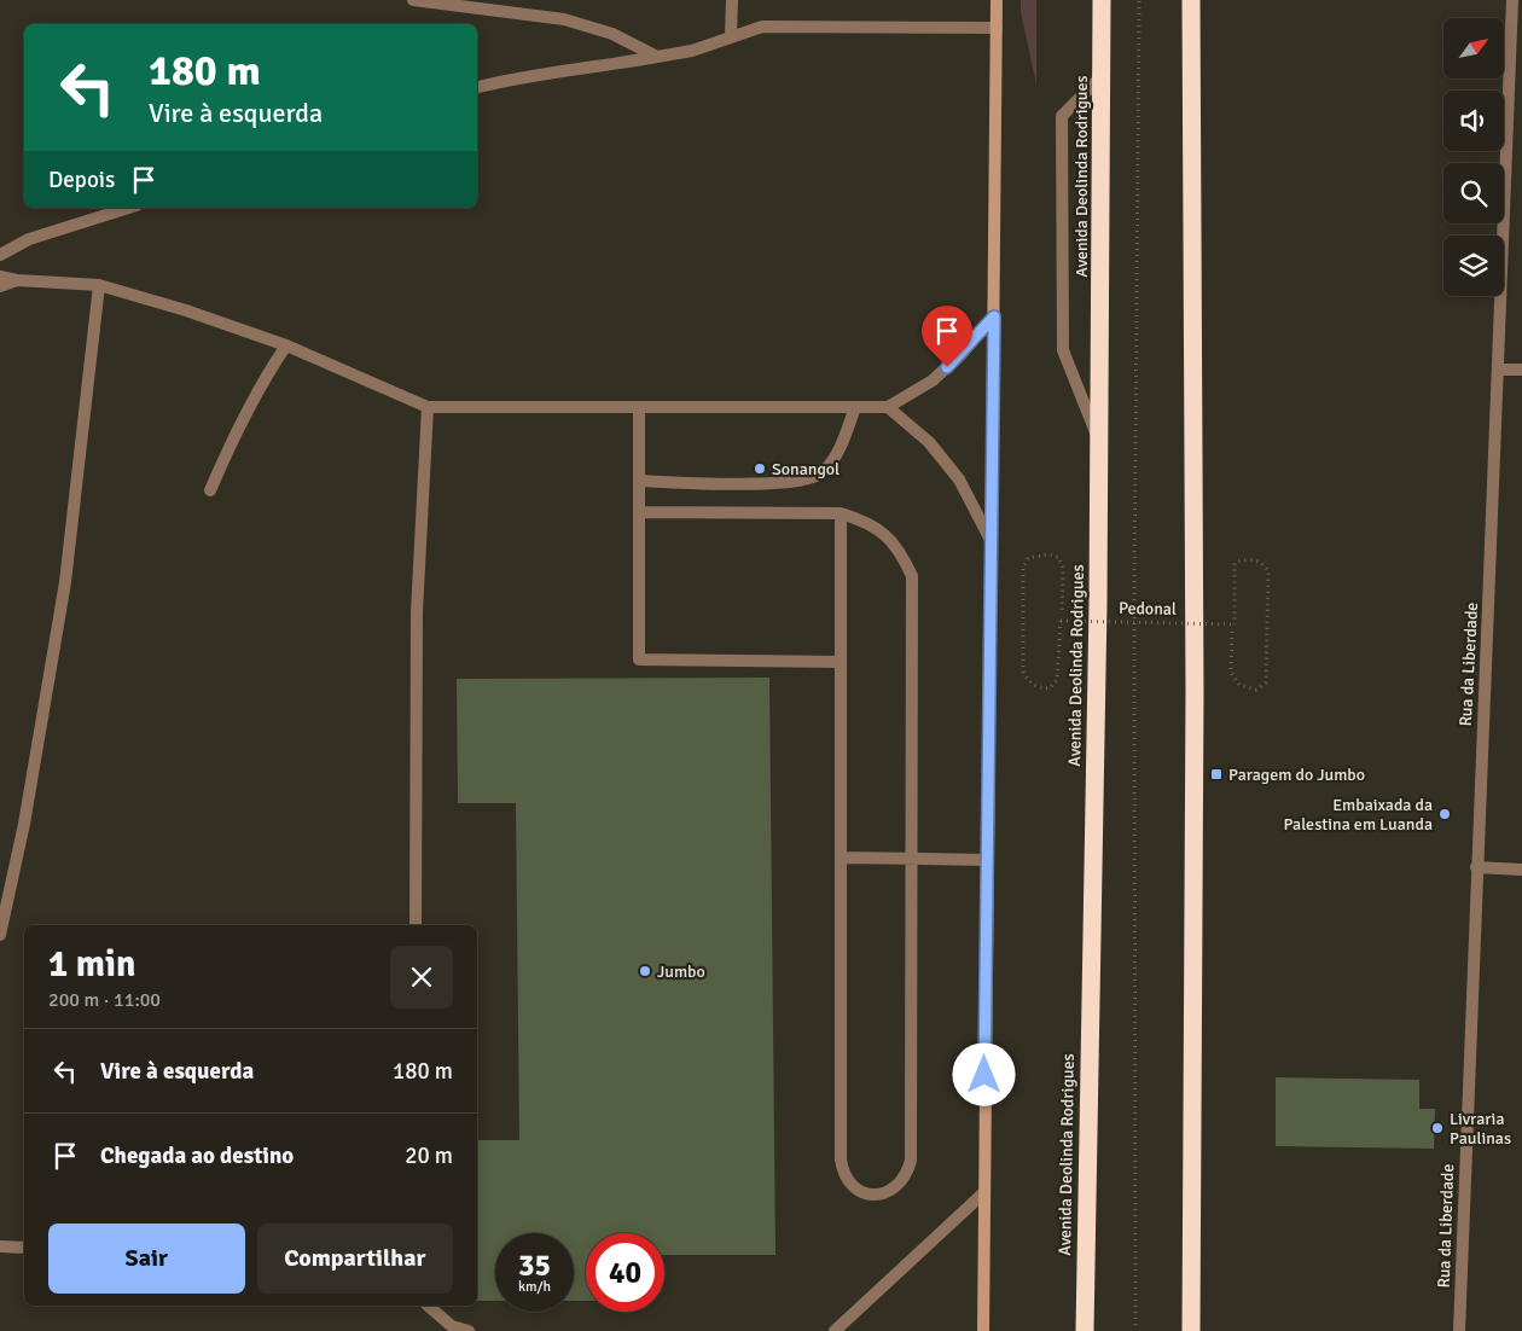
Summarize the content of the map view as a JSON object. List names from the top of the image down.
{
  "streets": {
    "highway": ["Avenida Deolinda Rodrigues"],
    "street": ["Rua da Liberdade"],
    "path": ["Pedonal"]
  },
  "places": {
    "other": [
      "Sonangol",
      "Embaixada da Palestina em Luanda",
      "Jumbo",
      "Livraria Paulinas"
    ],
    "transit": ["Paragem do Jumbo"]
  },
  "north": "top right",
  "page": {
    "turn": ["180 m", "Vire à esquerda"],
    "then": "Depois",
    "heading": ["1 min", "200 m · 11:00"],
    "list": [
      {
        "name": "Vire à esquerda",
        "value": "180 m"
      },
      {
        "name": "Chegada ao destino",
        "value": "20 m"
      }
    ],
    "buttons": ["Sair", "Compartilhar"],
    "speed": "35 km/h",
    "limit": "40"
  }
}
